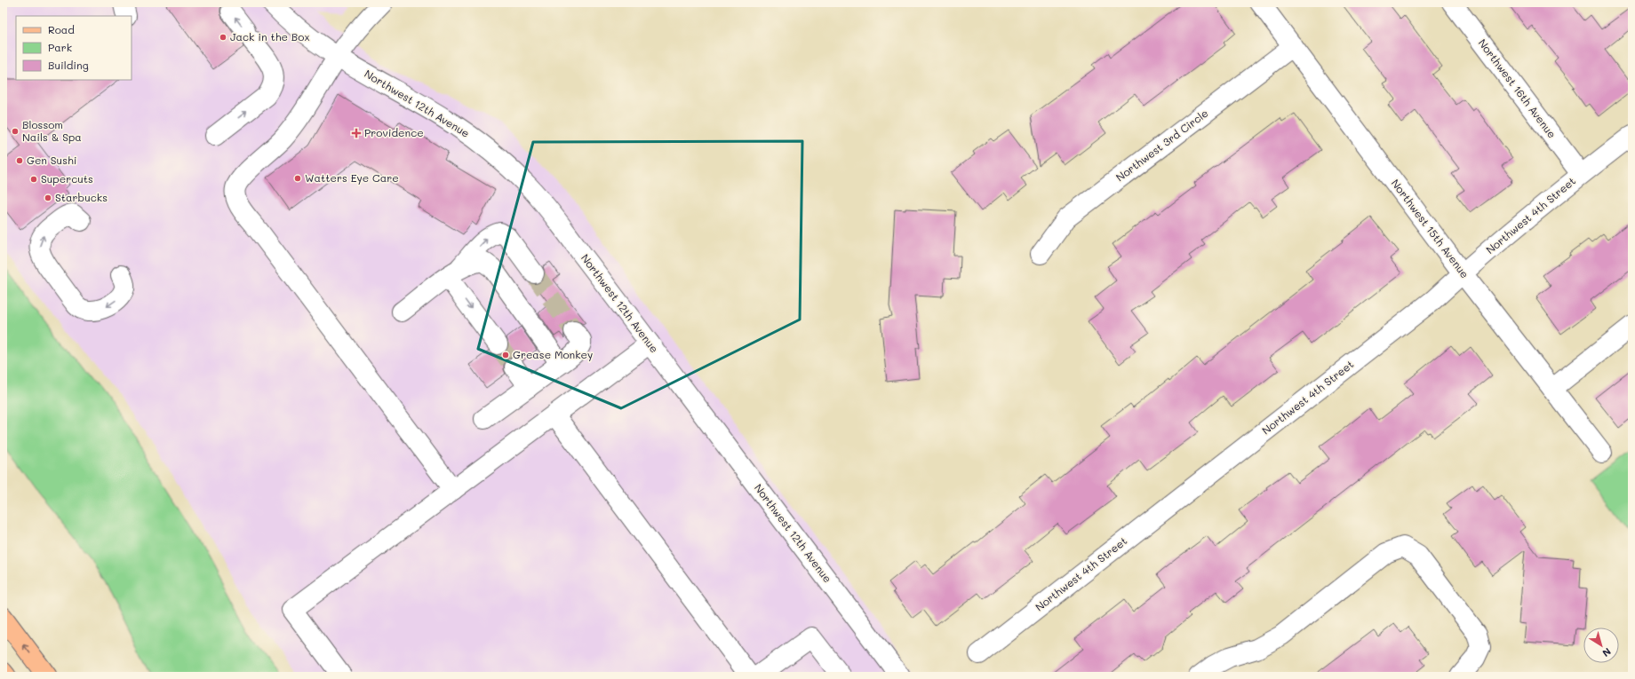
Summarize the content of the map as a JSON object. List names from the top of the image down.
{
  "streets": {
    "street": [
      "Northwest 16th Avenue",
      "Northwest 12th Avenue",
      "Northwest 3rd Circle",
      "Northwest 4th Street",
      "Northwest 15th Avenue"
    ]
  },
  "crossings": [
    ["Northwest 16th Avenue", "Northwest 4th Street"],
    ["Northwest 3rd Circle", "Northwest 15th Avenue"],
    ["Northwest 4th Street", "Northwest 15th Avenue"]
  ],
  "places": {
    "other": [
      "Jack in the Box",
      "Blossom Nails & Spa",
      "Gen Sushi",
      "Watters Eye Care",
      "Supercuts",
      "Starbucks",
      "Grease Monkey"
    ],
    "health": ["Providence"]
  },
  "legend": ["Road", "Park", "Building"],
  "north": "bottom right"
}
